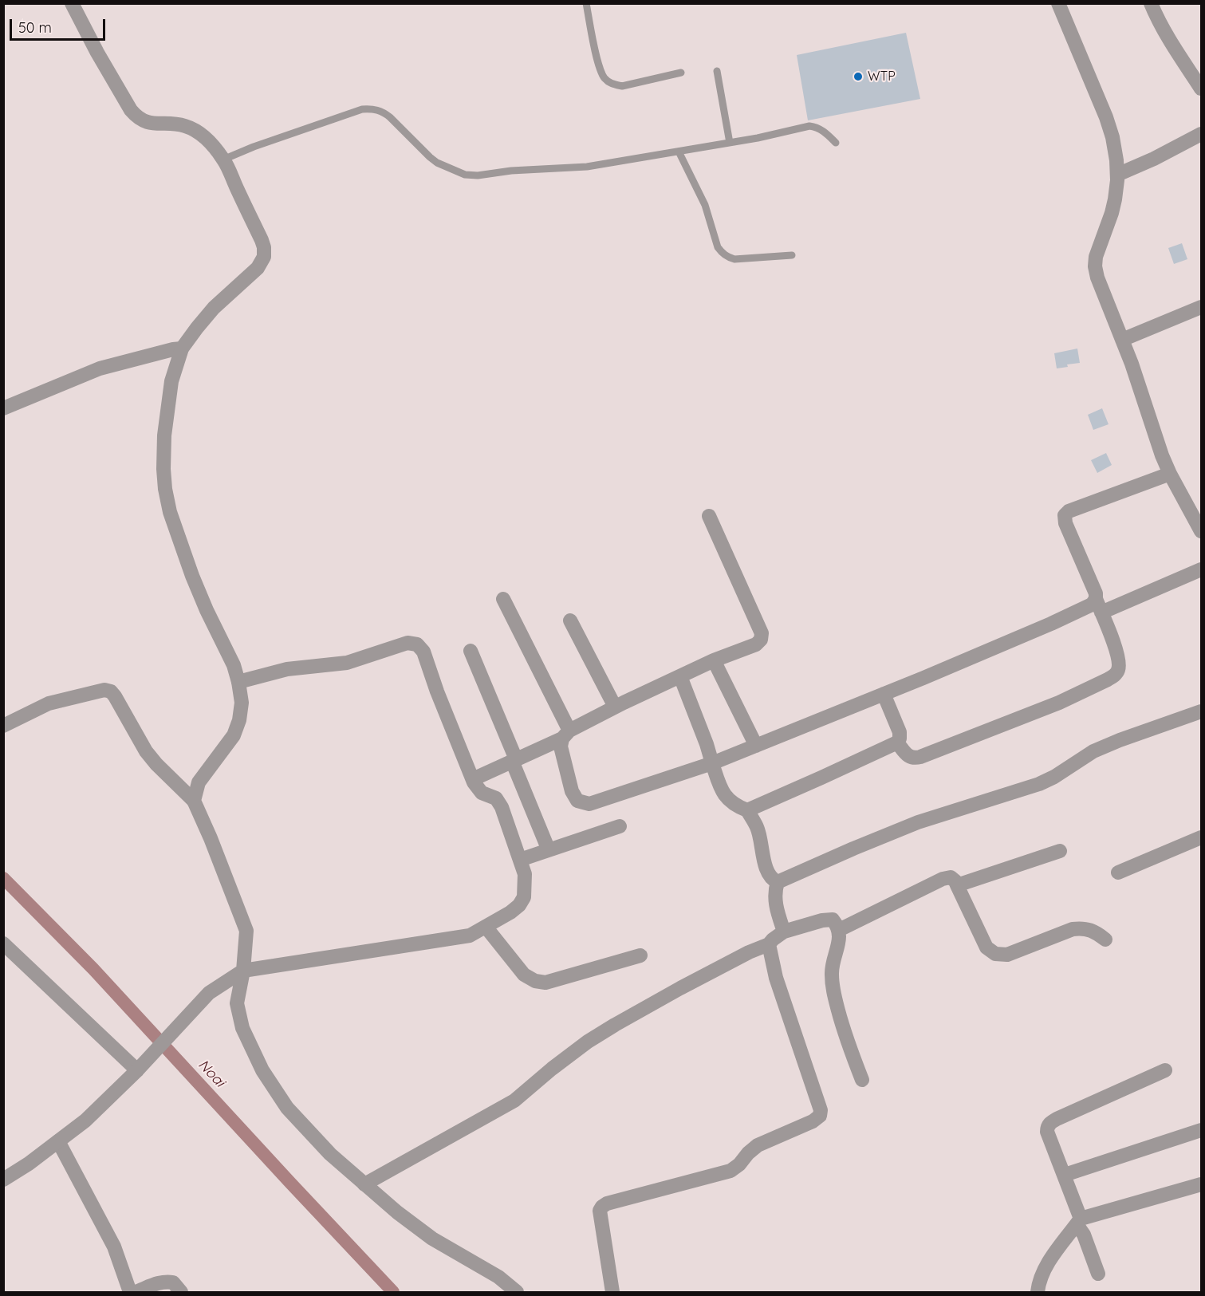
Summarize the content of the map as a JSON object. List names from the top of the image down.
{
  "water": ["Noai"],
  "places": ["WTP"],
  "scale_bar": "50 m"
}
